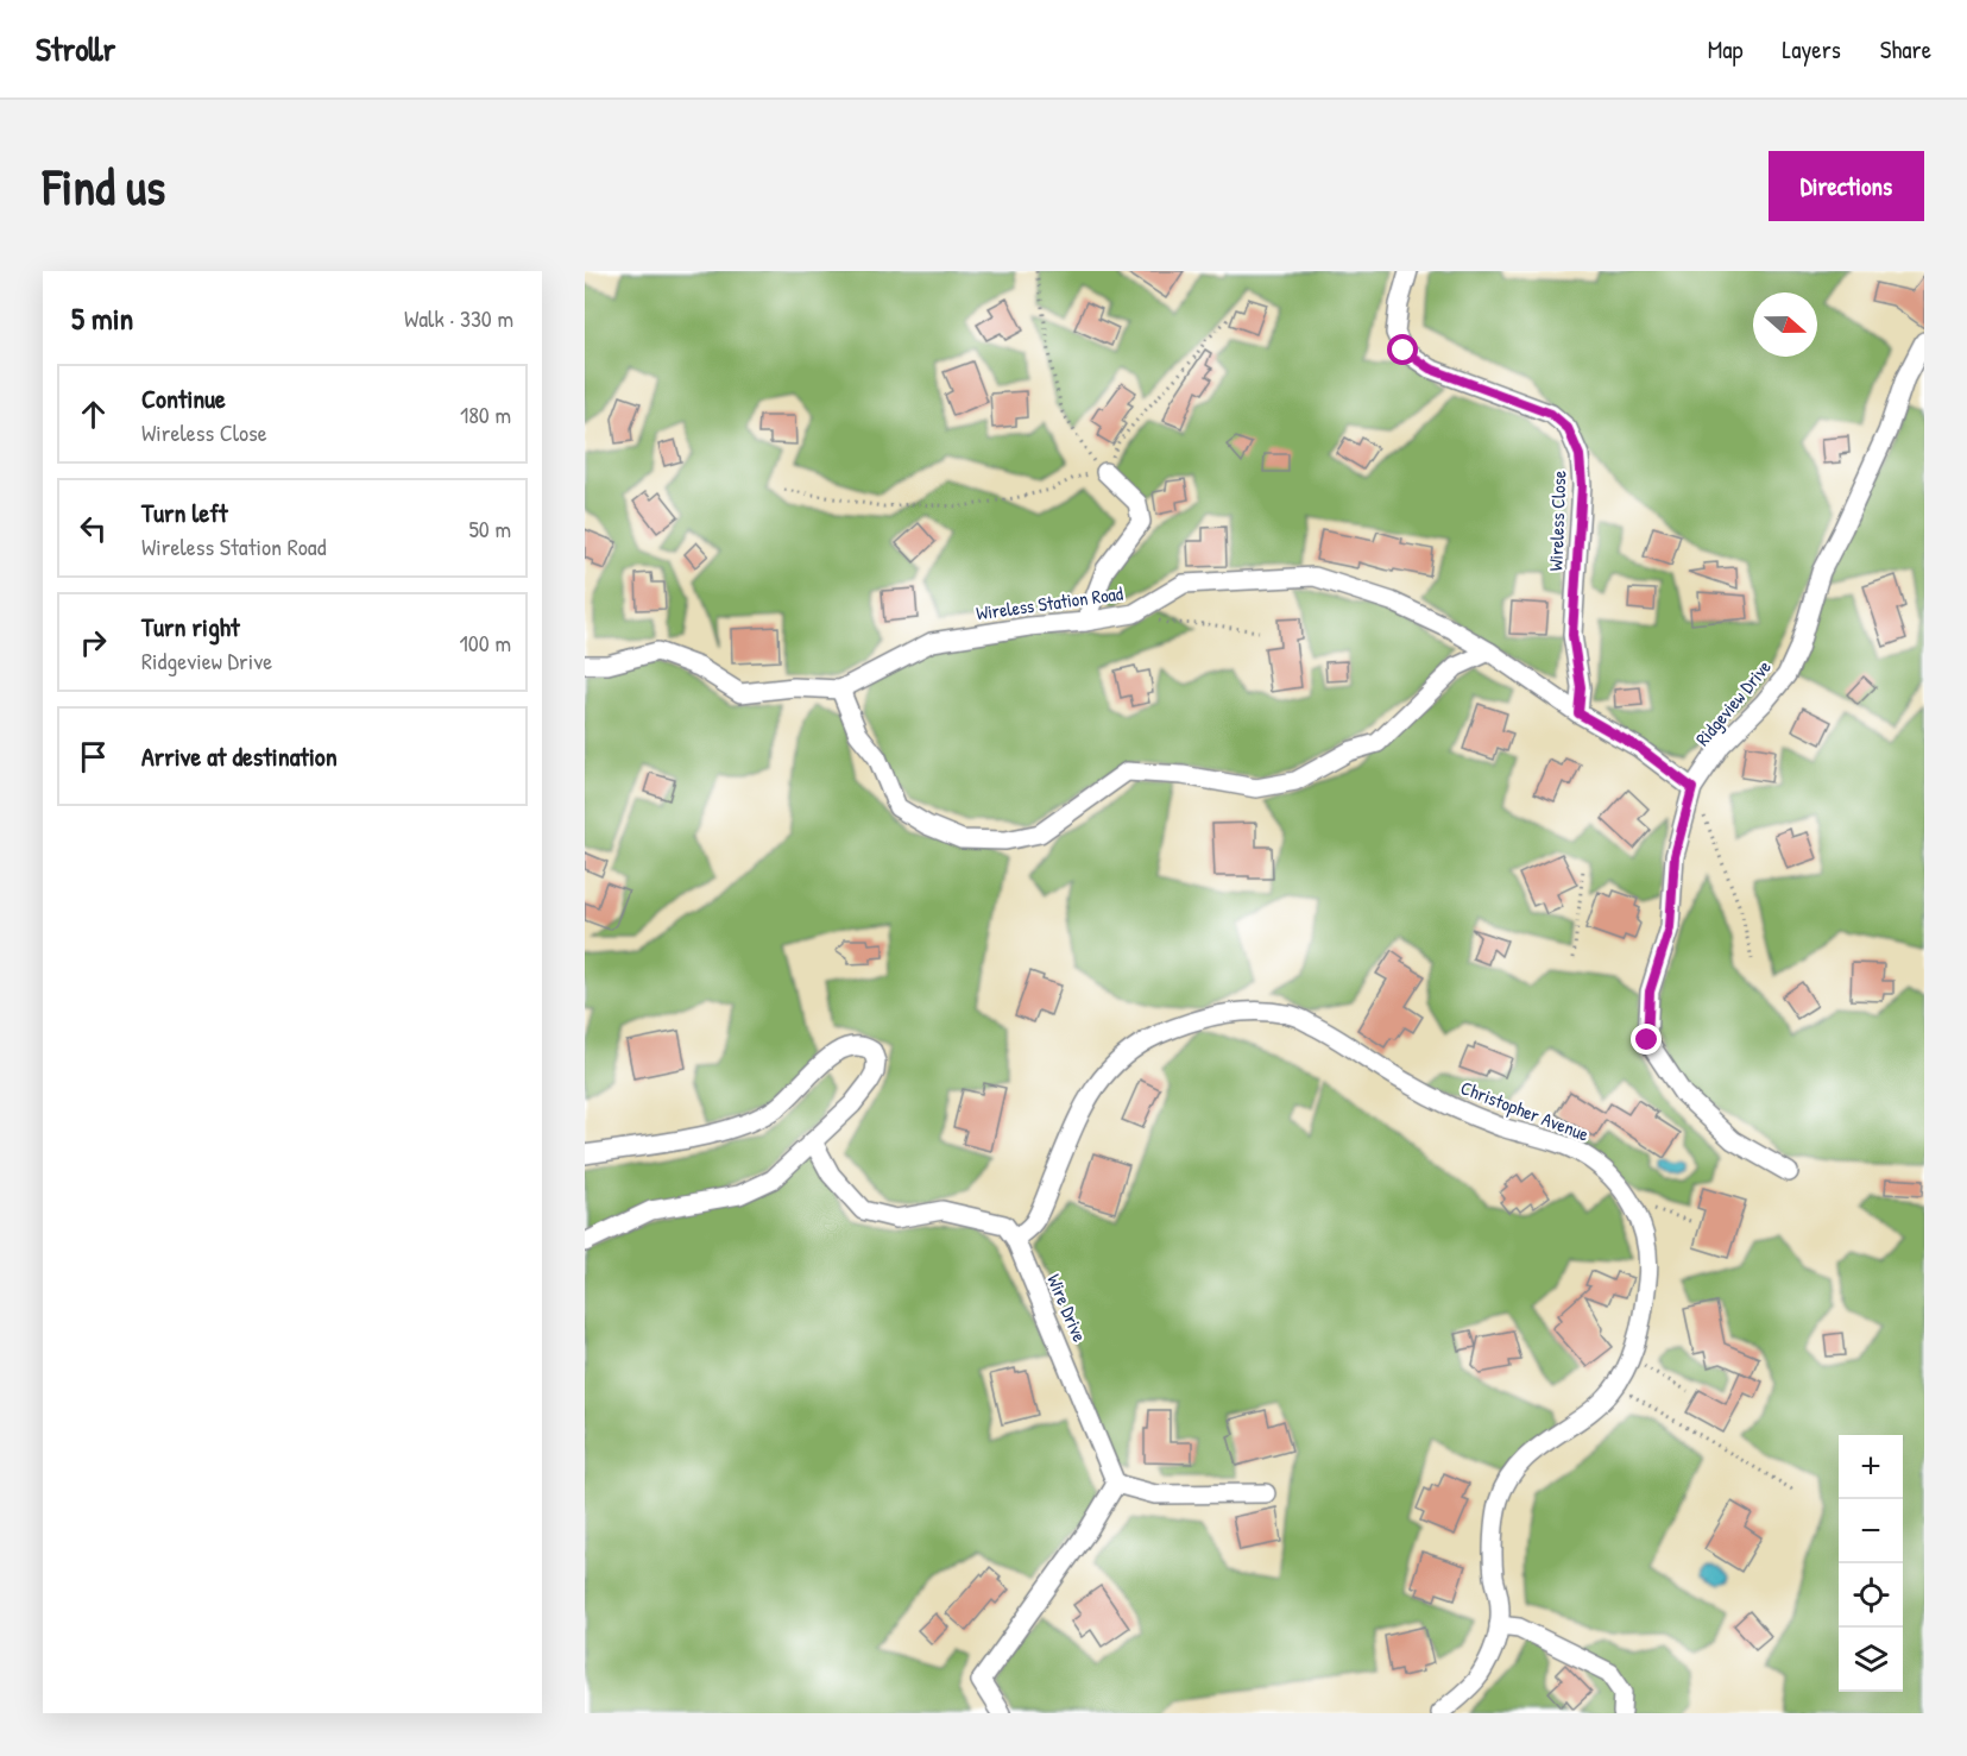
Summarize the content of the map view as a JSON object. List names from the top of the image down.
{
  "streets": {
    "street": [
      "Wireless Close",
      "Wireless Station Road",
      "Ridgeview Drive",
      "Christopher Avenue",
      "Wire Drive"
    ]
  },
  "crossings": [
    ["Wireless Close", "Wireless Station Road"],
    ["Wireless Station Road", "Ridgeview Drive"],
    ["Christopher Avenue", "Wire Drive"]
  ],
  "north": "right",
  "page": {
    "header": "Strollr",
    "nav": ["Map", "Layers", "Share"],
    "buttons": "Directions",
    "title": "Find us",
    "heading": ["5 min", "Walk · 330 m"],
    "list": [
      ["Continue", "Wireless Close", "180 m"],
      ["Turn left", "Wireless Station Road", "50 m"],
      ["Turn right", "Ridgeview Drive", "100 m"],
      "Arrive at destination"
    ],
    "map_buttons": ["+", "−"]
  }
}
